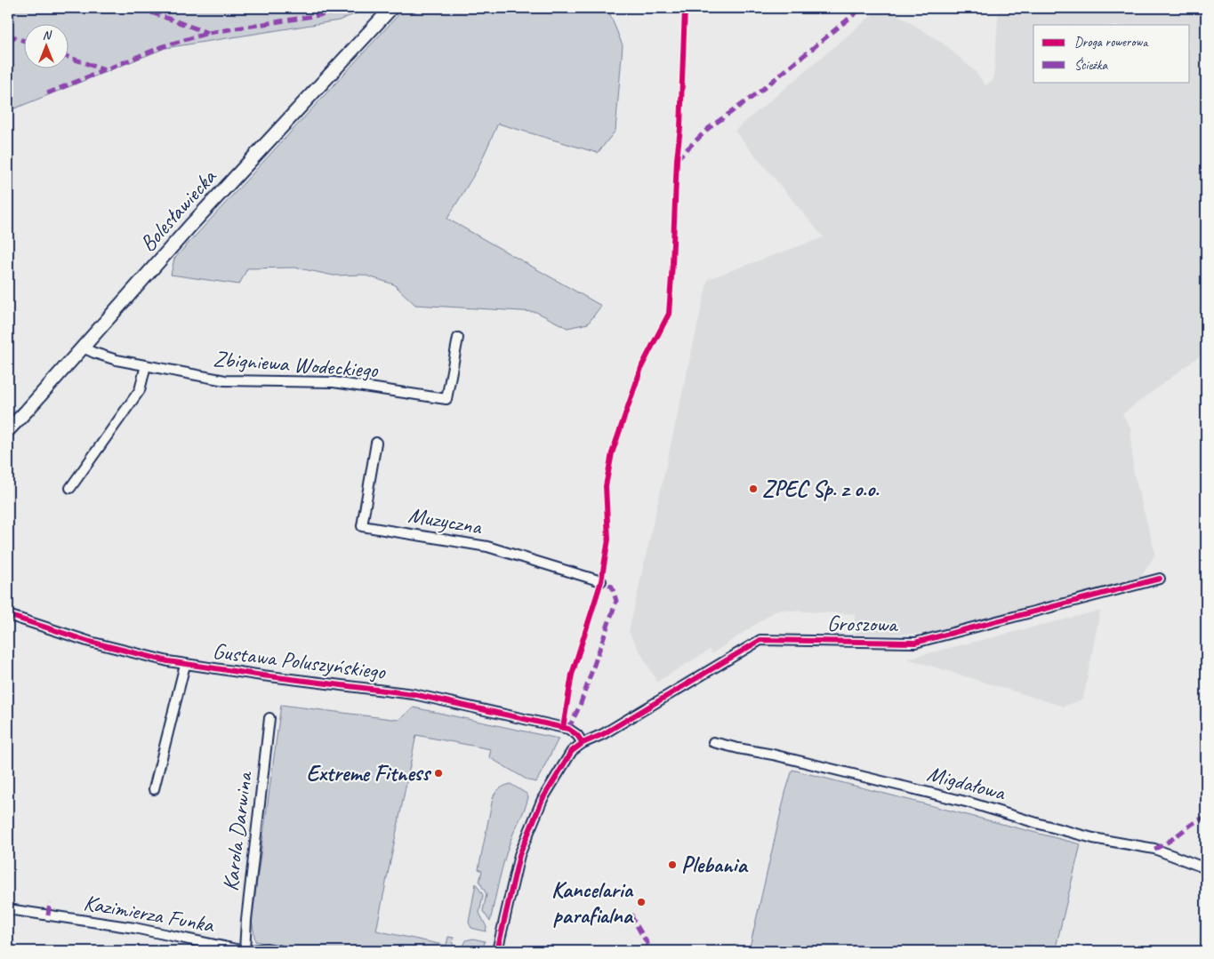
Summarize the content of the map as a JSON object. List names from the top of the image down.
{
  "streets": {
    "street": [
      "Bolesławiecka",
      "Zbigniewa Wodeckiego",
      "Muzyczna",
      "Groszowa",
      "Gustawa Poluszyńskiego",
      "Migdałowa",
      "Karola Darwina",
      "Kazimierza Funka"
    ]
  },
  "crossings": [
    ["Bolesławiecka", "Zbigniewa Wodeckiego"],
    ["Groszowa", "Gustawa Poluszyńskiego"],
    ["Karola Darwina", "Kazimierza Funka"]
  ],
  "places": [
    "ZPEC Sp. z o.o.",
    "Extreme Fitness",
    "Plebania",
    "Kancelaria parafialna"
  ],
  "legend": ["Droga rowerowa", "Ścieżka"],
  "north": "top"
}
